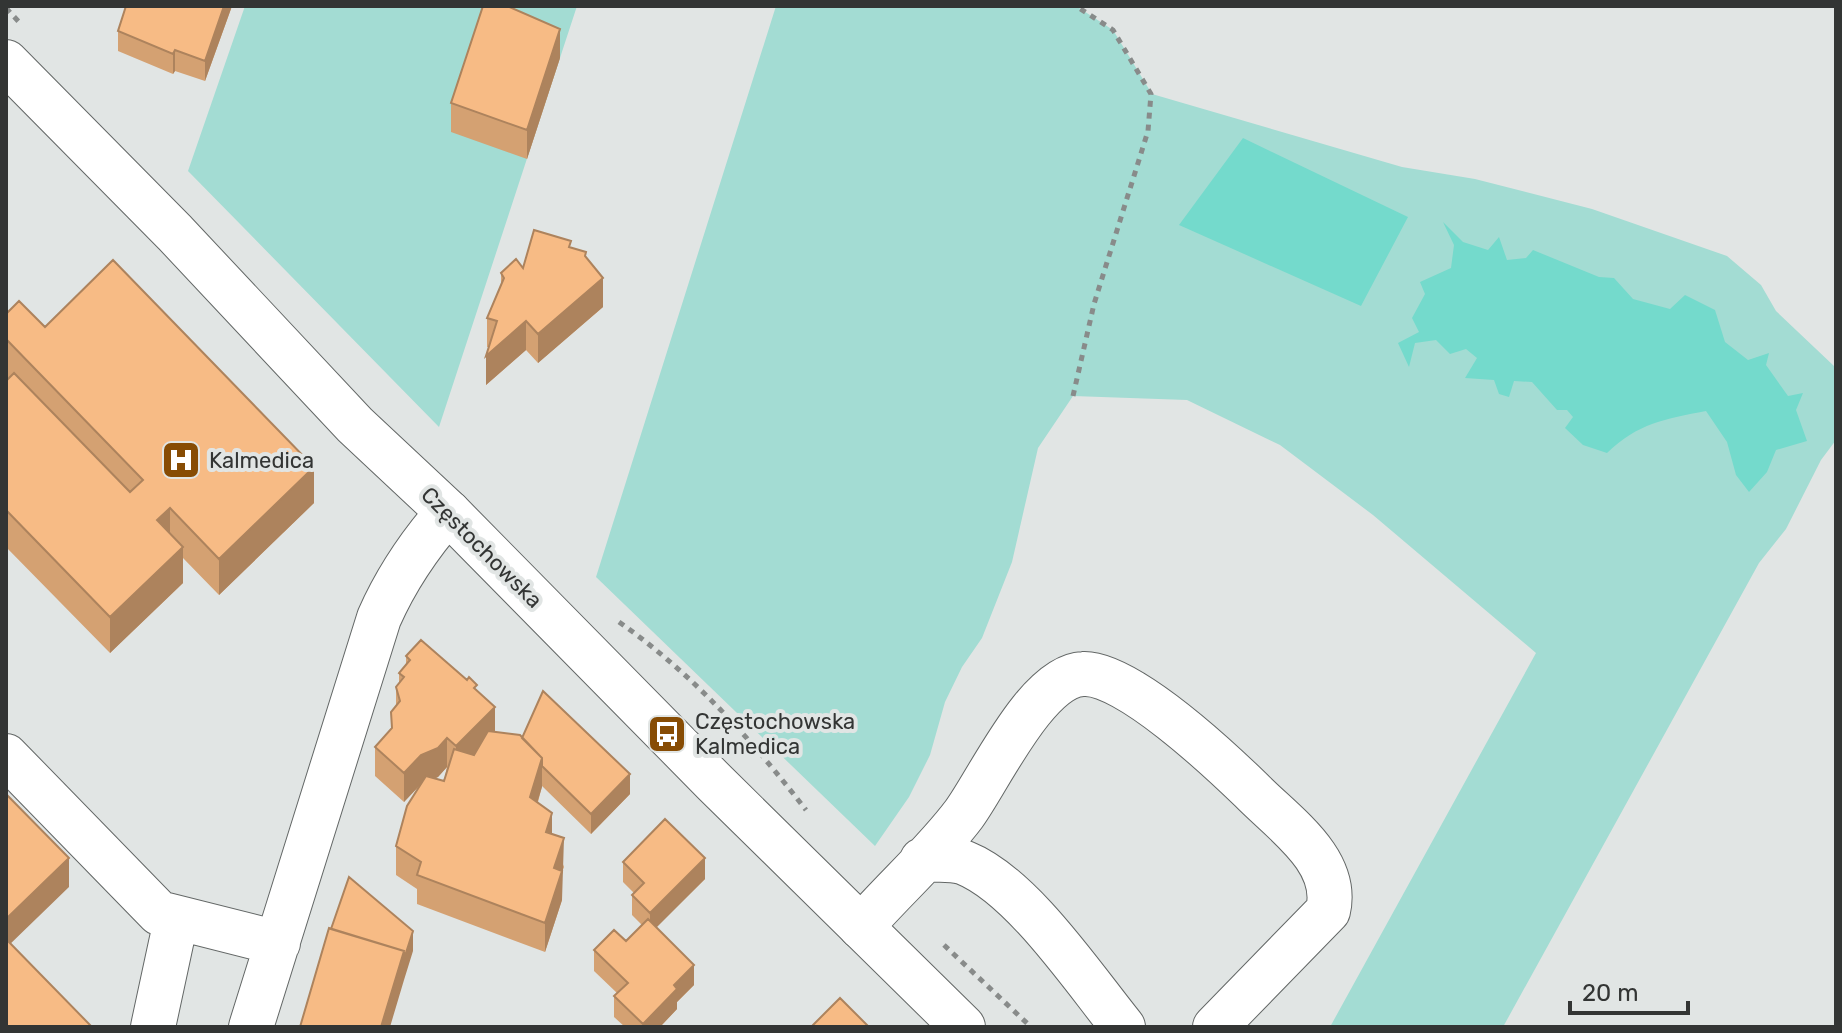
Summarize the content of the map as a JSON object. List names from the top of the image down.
{
  "streets": {
    "main road": ["Częstochowska"]
  },
  "places": {
    "hospital": ["Kalmedica"],
    "bus stop": ["Częstochowska Kalmedica"]
  },
  "scale_bar": "20 m"
}
